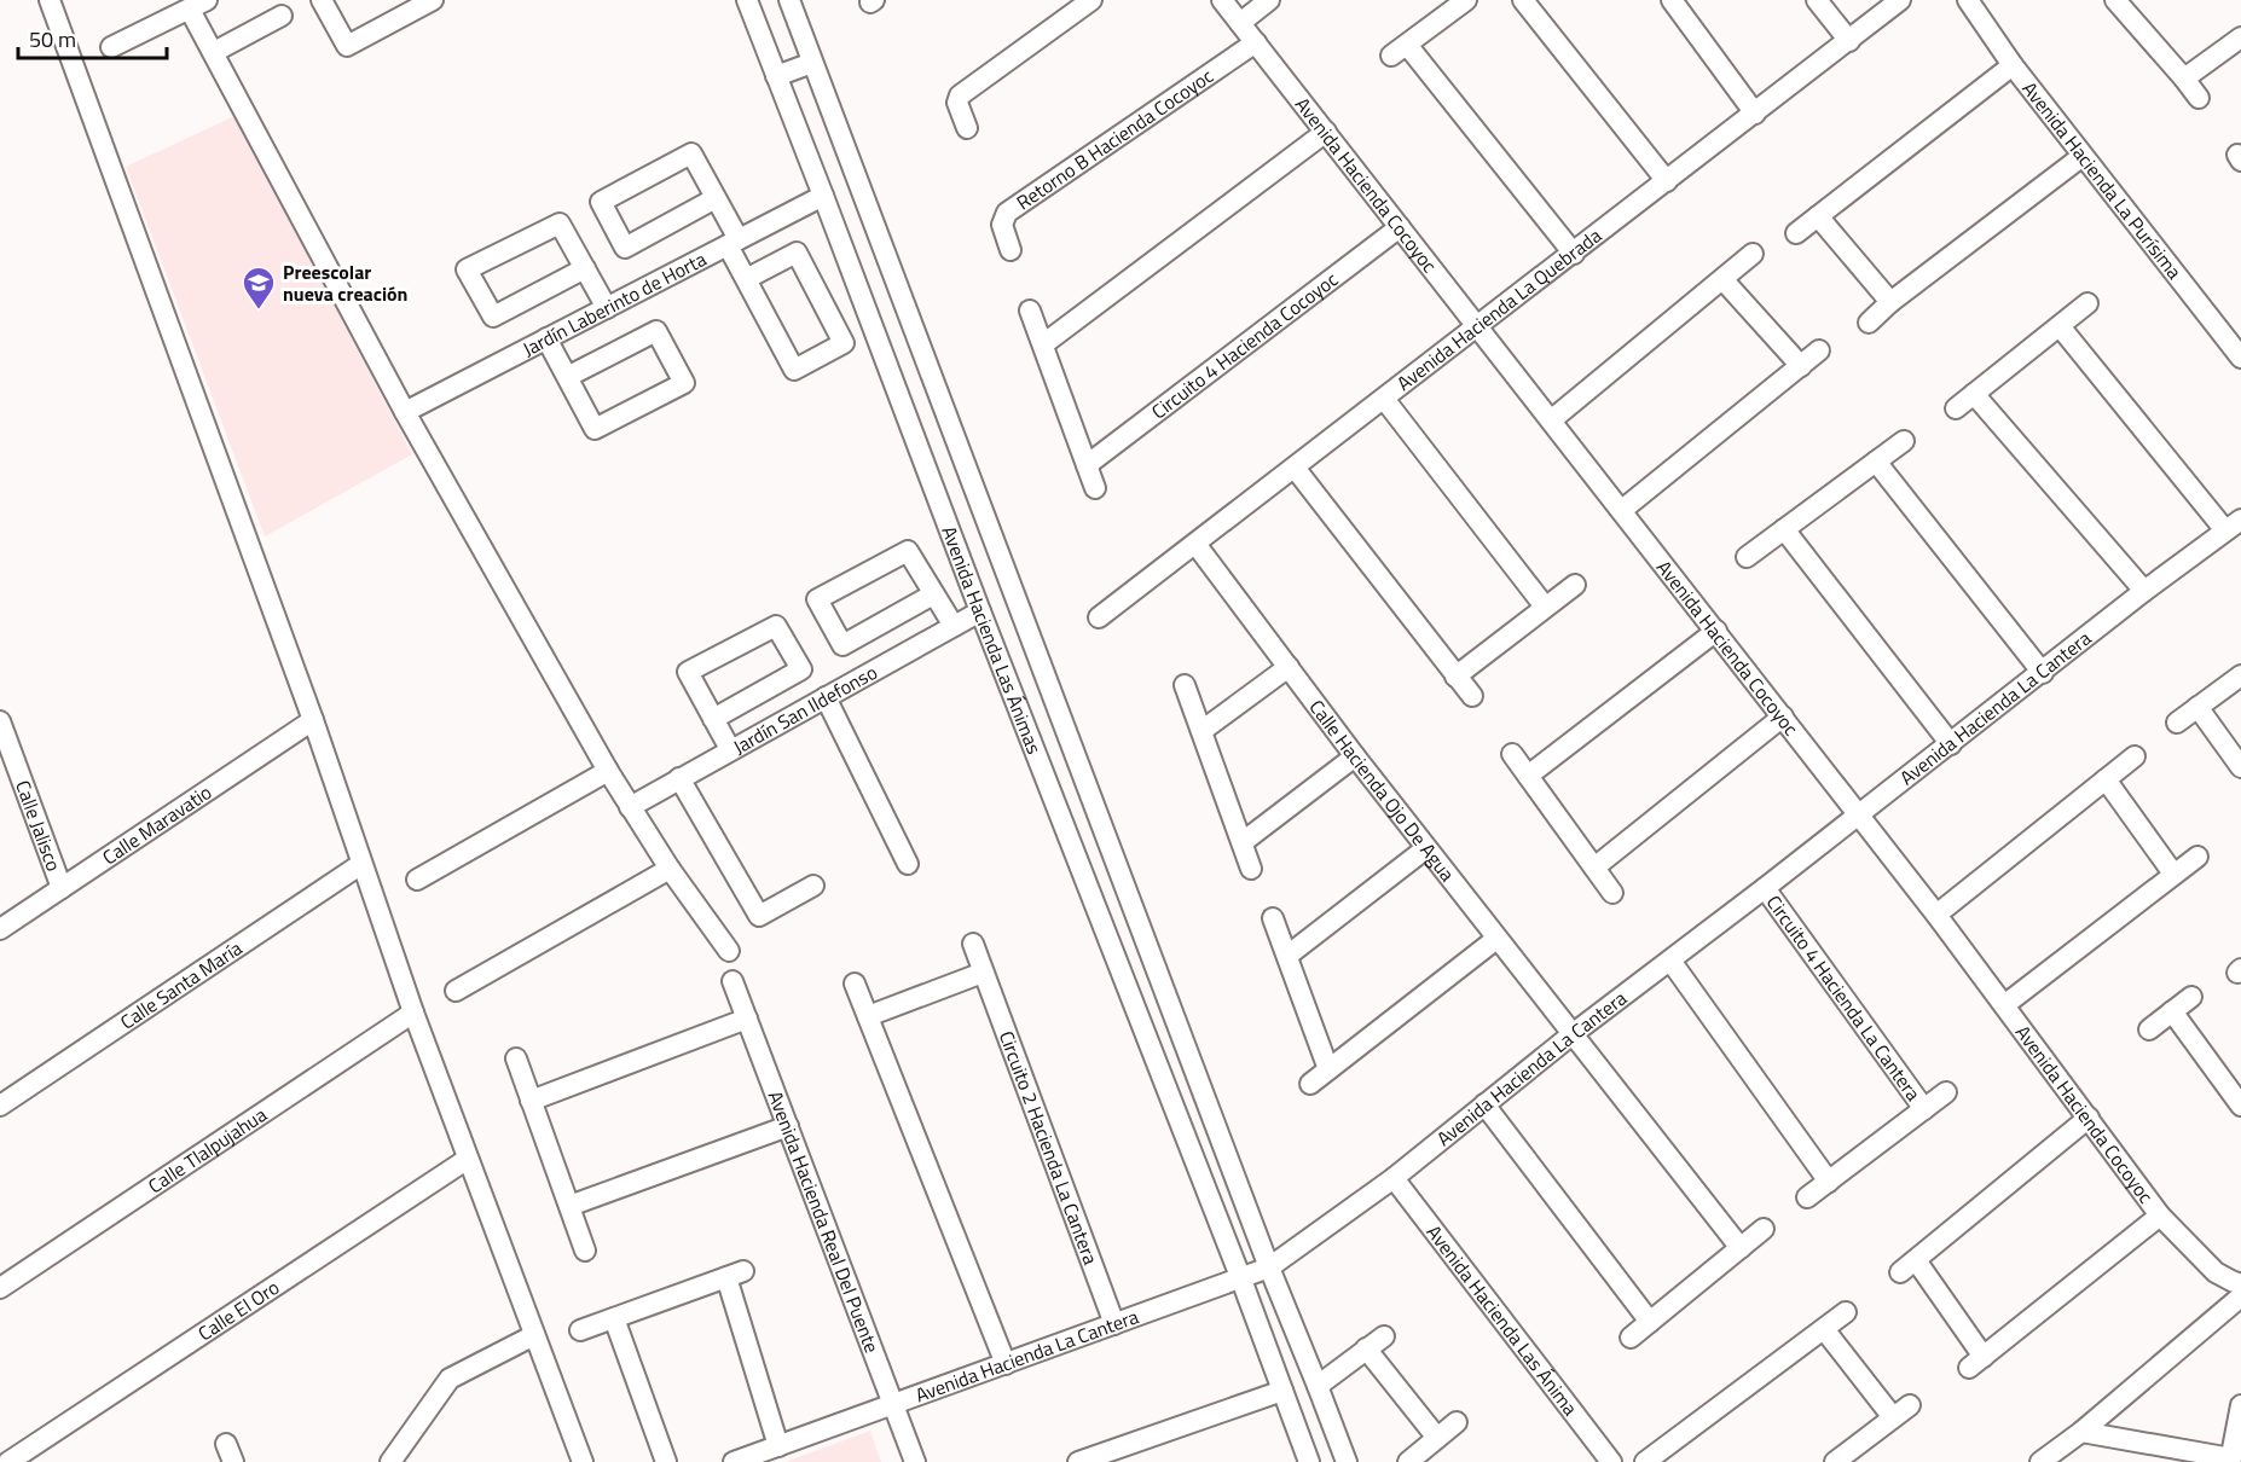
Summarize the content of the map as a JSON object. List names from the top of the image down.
{
  "streets": {
    "street": [
      "Retorno B Hacienda Cocoyoc",
      "Avenida Hacienda La Purísima",
      "Avenida Hacienda Cocoyoc",
      "Jardín Laberinto de Horta",
      "Avenida Hacienda La Quebrada",
      "Circuito 4 Hacienda Cocoyoc",
      "Avenida Hacienda Las Ánimas",
      "Jardín San Ildefonso",
      "Avenida Hacienda La Cantera",
      "Calle Hacienda Ojo De Agua",
      "Calle Jalisco",
      "Calle Maravatio",
      "Calle Santa María",
      "Circuito 4 Hacienda La Cantera",
      "Circuito 2 Hacienda La Cantera",
      "Calle Tlalpujahua",
      "Avenida Hacienda Real Del Puente",
      "Calle El Oro",
      "Avenida Hacienda Las Ánima"
    ]
  },
  "crossings": [
    ["Retorno B Hacienda Cocoyoc", "Avenida Hacienda Cocoyoc"],
    ["Avenida Hacienda Cocoyoc", "Avenida Hacienda La Quebrada"],
    ["Avenida Hacienda Cocoyoc", "Circuito 4 Hacienda Cocoyoc"],
    ["Avenida Hacienda Cocoyoc", "Avenida Hacienda La Cantera"],
    ["Jardín Laberinto de Horta", "Avenida Hacienda Las Ánimas"],
    ["Avenida Hacienda La Quebrada", "Calle Hacienda Ojo De Agua"],
    ["Avenida Hacienda Las Ánimas", "Jardín San Ildefonso"],
    ["Avenida Hacienda Las Ánimas", "Avenida Hacienda La Cantera"],
    ["Avenida Hacienda La Cantera", "Calle Hacienda Ojo De Agua"],
    ["Avenida Hacienda La Cantera", "Circuito 4 Hacienda La Cantera"],
    ["Avenida Hacienda La Cantera", "Circuito 2 Hacienda La Cantera"],
    ["Avenida Hacienda La Cantera", "Avenida Hacienda Real Del Puente"],
    ["Avenida Hacienda La Cantera", "Avenida Hacienda Las Ánima"],
    ["Calle Jalisco", "Calle Maravatio"]
  ],
  "places": {
    "school or university": ["Preescolar nueva creación"]
  },
  "scale_bar": "50 m"
}
